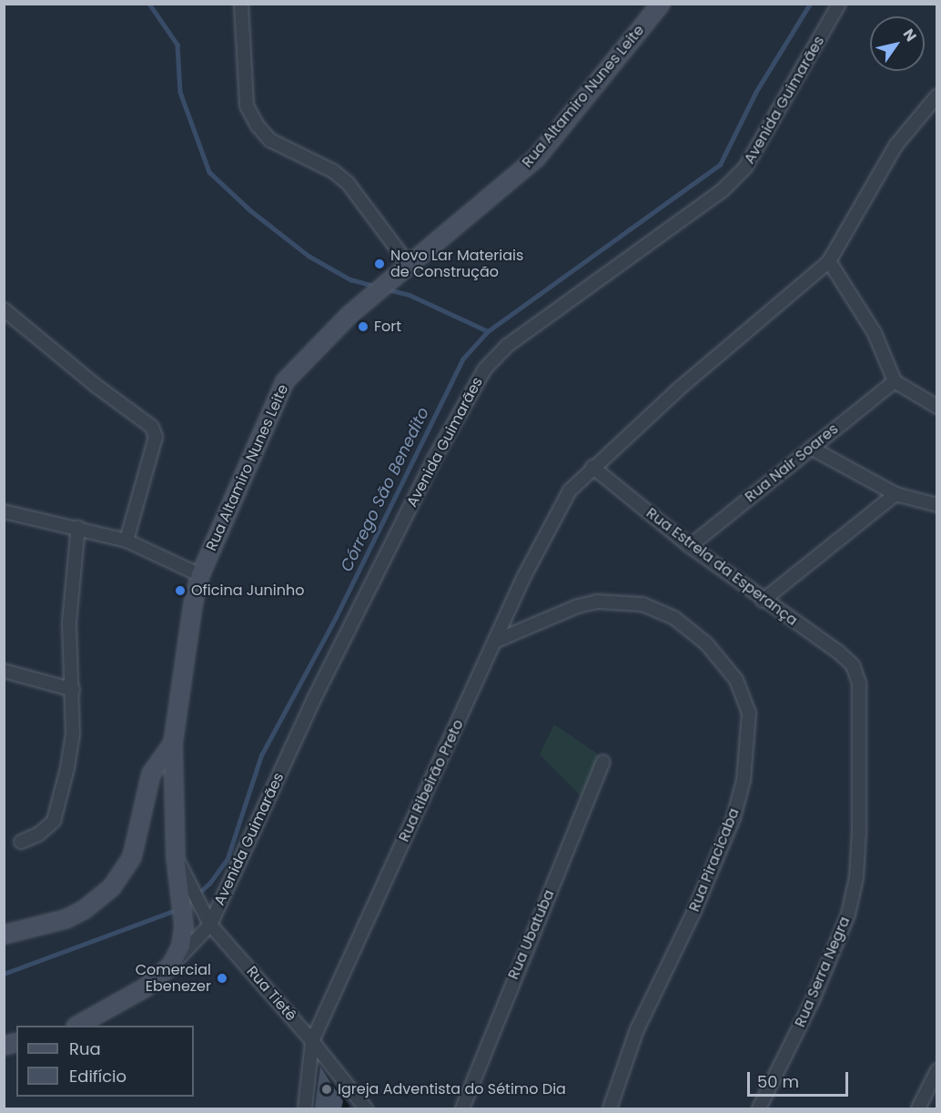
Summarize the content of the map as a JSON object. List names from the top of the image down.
{
  "streets": {
    "main road": ["Rua Altamiro Nunes Leite"],
    "street": [
      "Avenida Guimarães",
      "Rua Nair Soares",
      "Rua Estrela da Esperança",
      "Rua Ribeirão Preto",
      "Rua Piracicaba",
      "Rua Ubatuba",
      "Rua Serra Negra",
      "Rua Tietê"
    ]
  },
  "crossings": [
    ["Rua Altamiro Nunes Leite", "Rua Tietê"],
    ["Avenida Guimarães", "Rua Tietê"],
    ["Rua Nair Soares", "Rua Estrela da Esperança"],
    ["Rua Estrela da Esperança", "Rua Ribeirão Preto"],
    ["Rua Estrela da Esperança", "Rua Serra Negra"],
    ["Rua Ribeirão Preto", "Rua Piracicaba"],
    ["Rua Ribeirão Preto", "Rua Tietê"]
  ],
  "water": ["Córrego São Benedito"],
  "places": [
    "Novo Lar Materiais de Construção",
    "Fort",
    "Oficina Juninho",
    "Comercial Ebenezer",
    "Igreja Adventista do Sétimo Dia"
  ],
  "legend": ["Rua", "Edifício"],
  "scale_bar": "50 m",
  "north": "top right"
}
